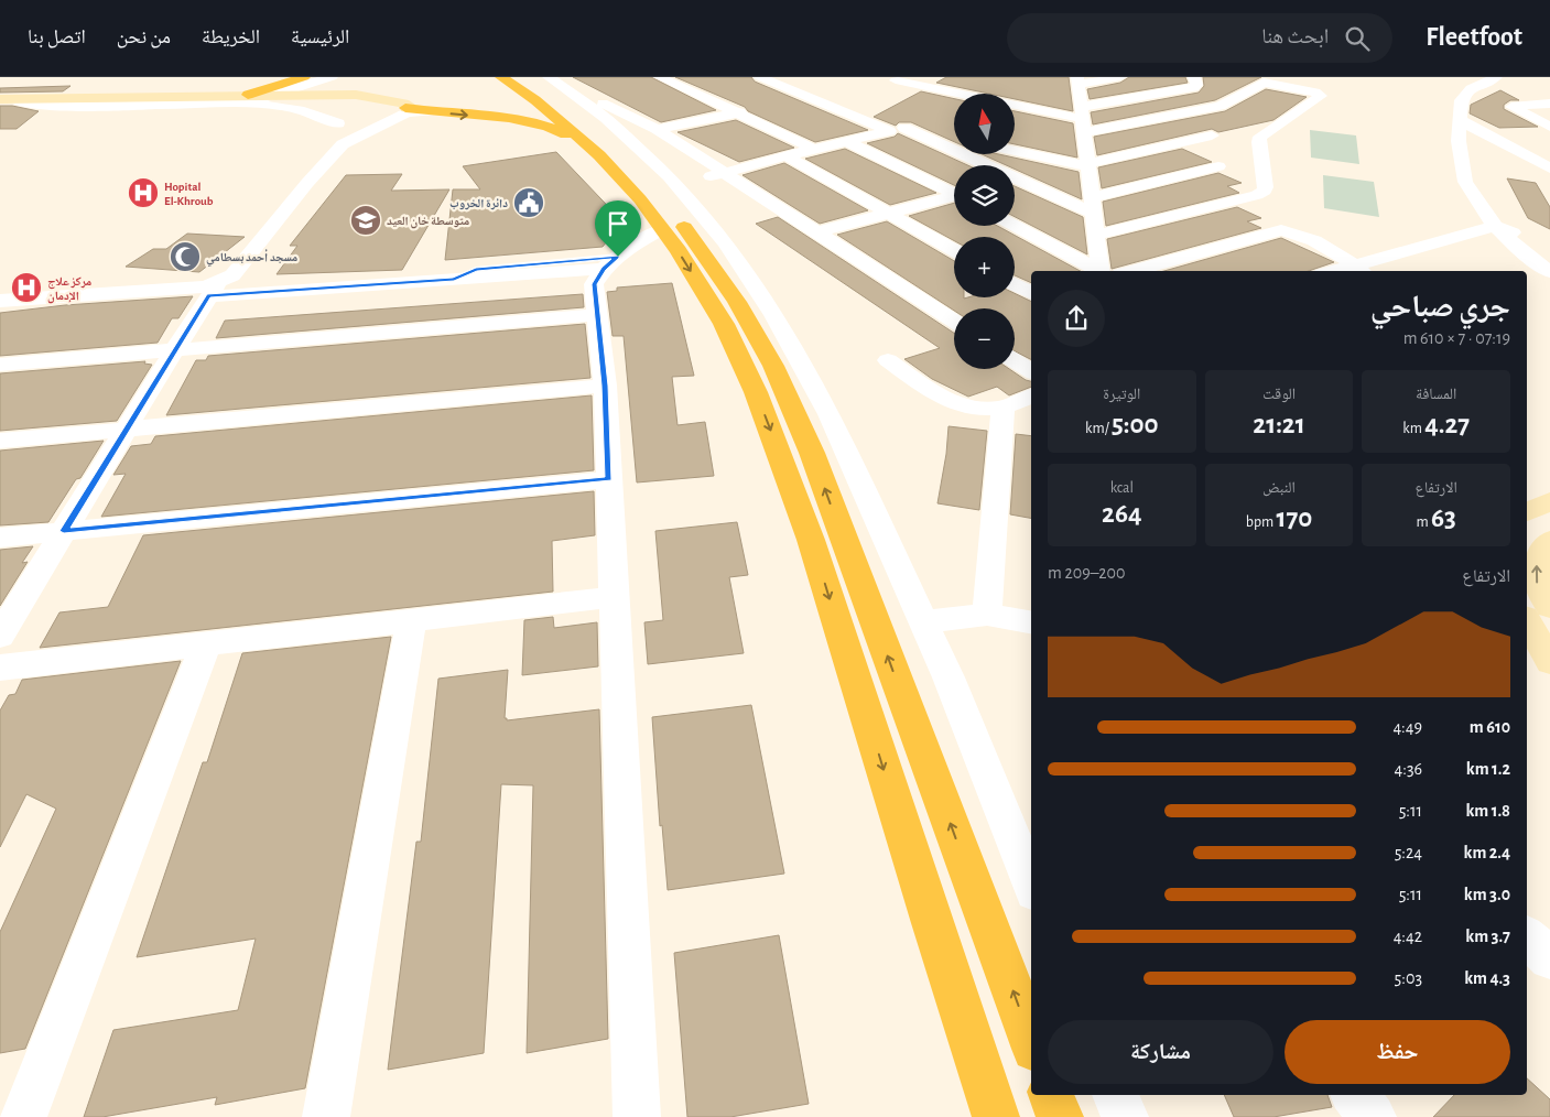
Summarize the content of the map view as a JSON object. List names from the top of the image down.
{
  "places": {
    "hospital": ["Hopital El-Khroub", "مركز علاج الإدمان"],
    "public building": ["دائرة الخروب"],
    "school or university": ["متوسطة خان العيد"],
    "mosque": ["مسجد أحمد بسطامي"]
  },
  "north": "top",
  "page": {
    "header": "Fleetfoot",
    "search": "ابحث هنا",
    "nav": [
      "الرئيسية",
      "الخريطة",
      "من نحن",
      "اتصل بنا"
    ],
    "map_buttons": ["+", "−"],
    "heading": ["جري صباحي", "07:19 · 7 × 610 m"],
    "stats": [
      ["المسافة", "4.27 km"],
      ["الوقت", "21:21"],
      ["الوتيرة", "5:00 /km"],
      ["الارتفاع", "63 m"],
      ["النبض", "170 bpm"],
      ["kcal", "264"]
    ],
    "chart": ["الارتفاع", "200–209 m"],
    "list": [
      {
        "name": "610 m",
        "note": "4:49"
      },
      {
        "name": "1.2 km",
        "note": "4:36"
      },
      {
        "name": "1.8 km",
        "note": "5:11"
      },
      {
        "name": "2.4 km",
        "note": "5:24"
      },
      {
        "name": "3.0 km",
        "note": "5:11"
      },
      {
        "name": "3.7 km",
        "note": "4:42"
      },
      {
        "name": "4.3 km",
        "note": "5:03"
      }
    ],
    "buttons": ["حفظ", "مشاركة"]
  }
}
